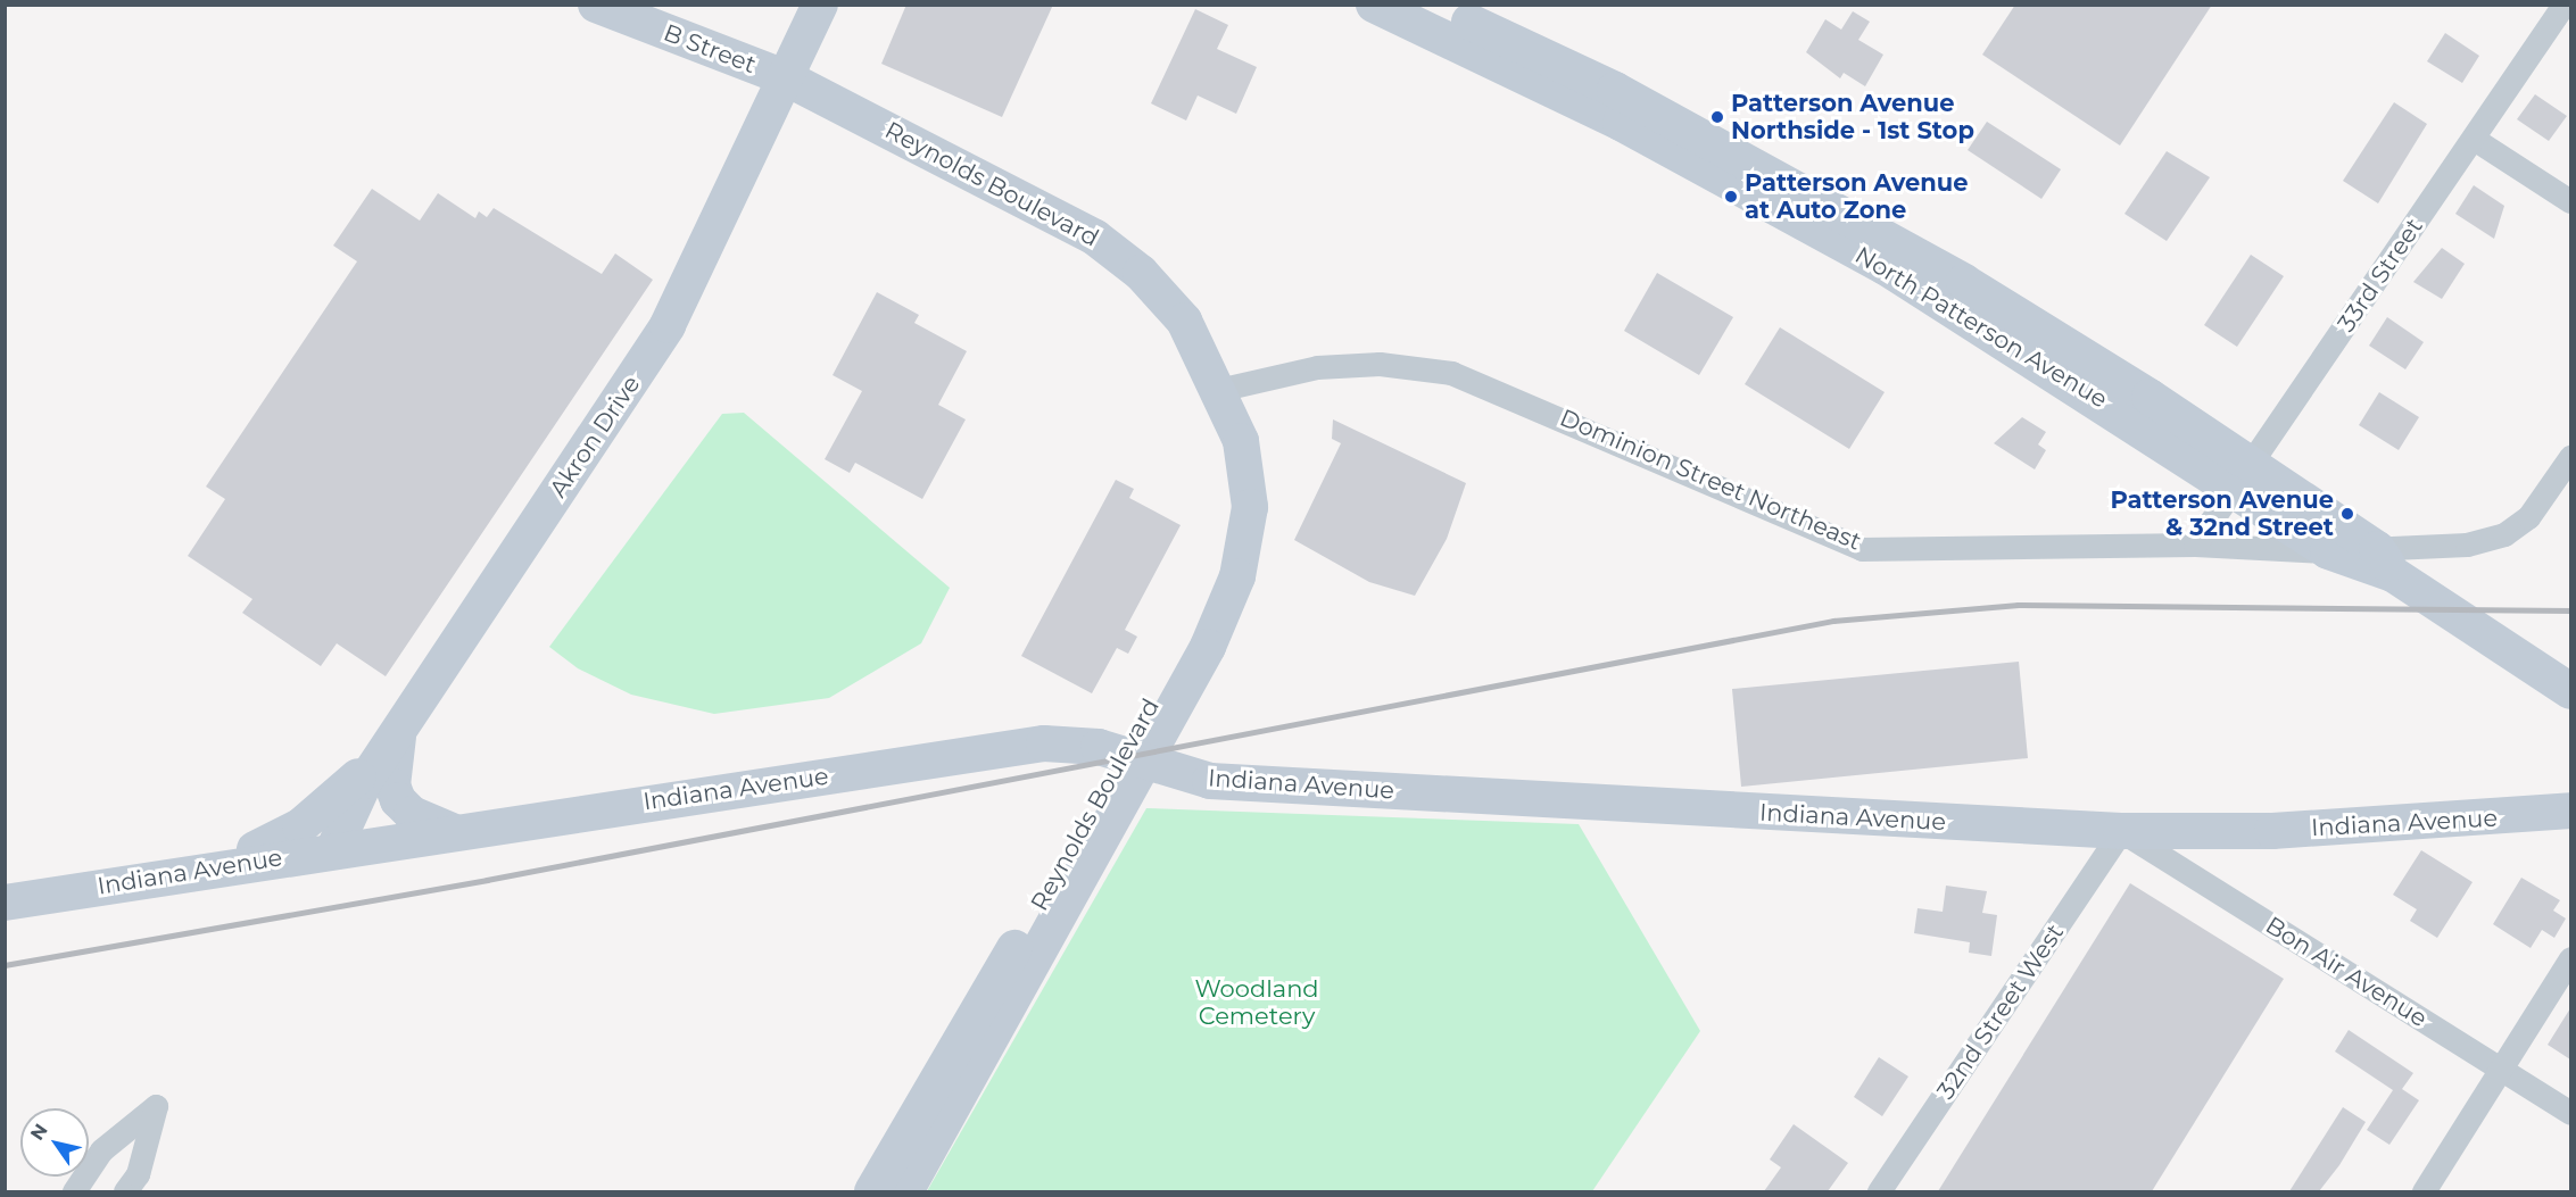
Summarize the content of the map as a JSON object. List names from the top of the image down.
{
  "streets": {
    "main road": [
      "B Street",
      "Reynolds Boulevard",
      "North Patterson Avenue",
      "Akron Drive",
      "Indiana Avenue"
    ],
    "street": [
      "33rd Street",
      "Dominion Street Northeast",
      "Bon Air Avenue",
      "32nd Street West"
    ]
  },
  "crossings": [
    ["B Street", "Reynolds Boulevard"],
    ["B Street", "Akron Drive"],
    ["Reynolds Boulevard", "Akron Drive"],
    ["Reynolds Boulevard", "Dominion Street Northeast"],
    ["Reynolds Boulevard", "Indiana Avenue"],
    ["33rd Street", "North Patterson Avenue"],
    ["33rd Street", "Dominion Street Northeast"],
    ["North Patterson Avenue", "Dominion Street Northeast"],
    ["Akron Drive", "Indiana Avenue"],
    ["Indiana Avenue", "Bon Air Avenue"],
    ["Indiana Avenue", "32nd Street West"],
    ["Bon Air Avenue", "32nd Street West"]
  ],
  "parks": ["Woodland Cemetery"],
  "places": ["Patterson Avenue Northside - 1st Stop", "Patterson Avenue at Auto Zone", "Patterson Avenue & 32nd Street"],
  "north": "top left"
}
